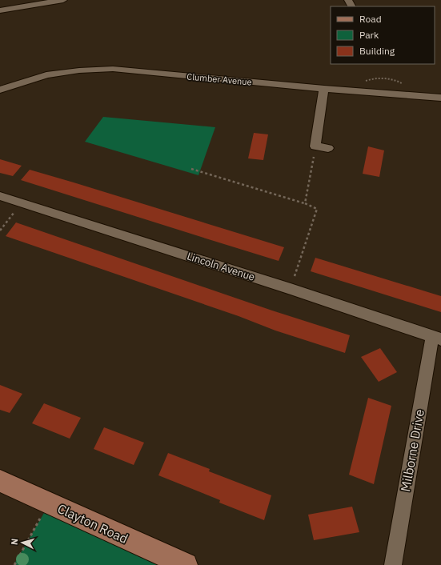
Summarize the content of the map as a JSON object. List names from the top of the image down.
{
  "streets": {
    "main road": ["Clayton Road"],
    "street": ["Clumber Avenue", "Lincoln Avenue", "Milborne Drive"]
  },
  "crossings": [
    ["Lincoln Avenue", "Milborne Drive"]
  ],
  "legend": ["Road", "Park", "Building"],
  "north": "left"
}
